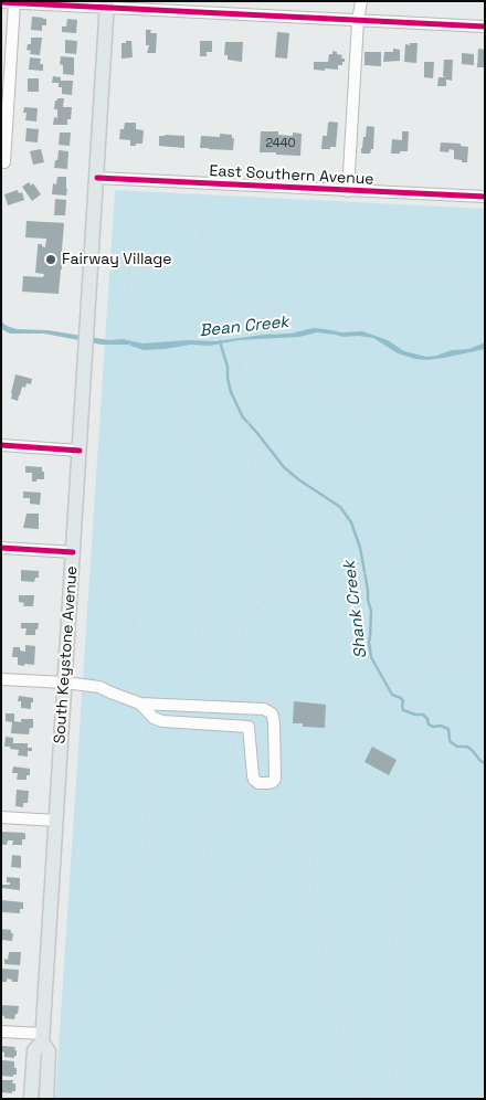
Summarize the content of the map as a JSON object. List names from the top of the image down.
{
  "streets": {
    "main road": ["South Keystone Avenue"],
    "street": ["East Southern Avenue"]
  },
  "crossings": [
    ["East Southern Avenue", "South Keystone Avenue"]
  ],
  "water": ["Bean Creek", "Shank Creek"],
  "places": ["Fairway Village"],
  "house_numbers": ["2440"]
}
